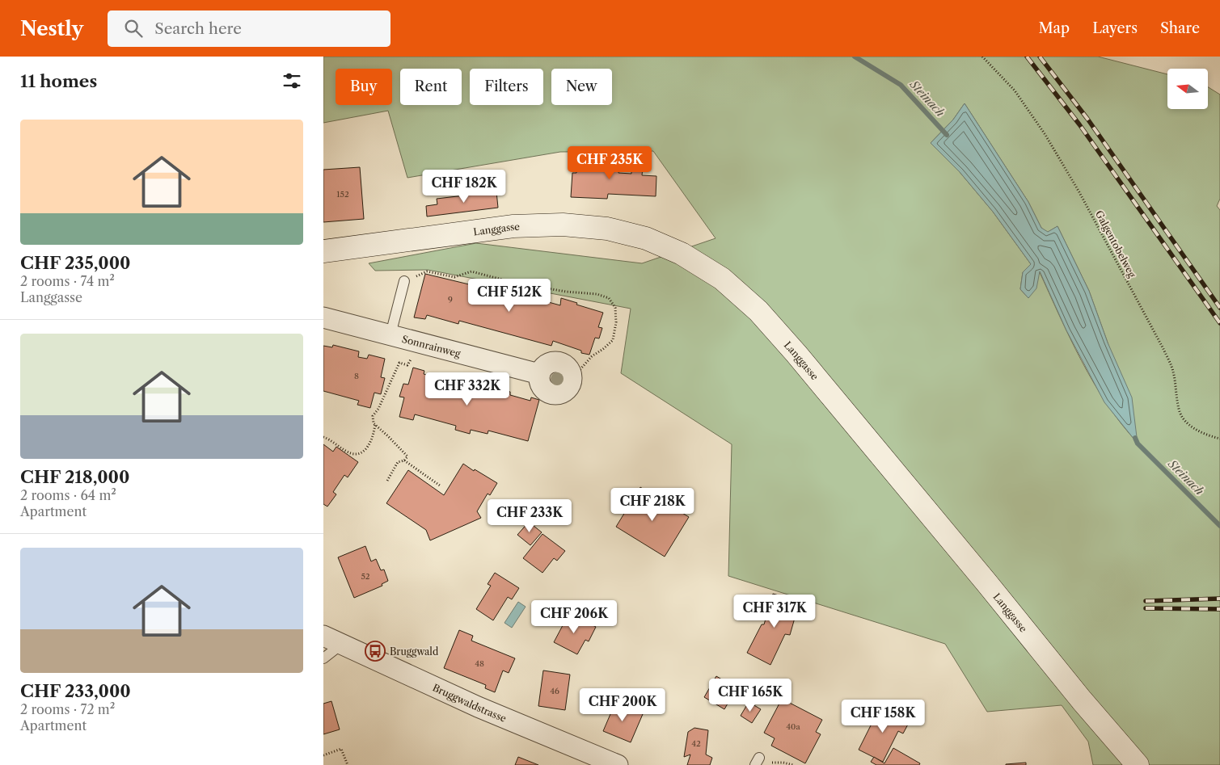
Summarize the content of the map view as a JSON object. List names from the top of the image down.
{
  "streets": {
    "main road": ["Langgasse"],
    "street": ["Sonnrainweg", "Bruggwaldstrasse"],
    "path": ["Galgentobelweg"]
  },
  "water": ["Steinach"],
  "places": {
    "bus stop": ["Bruggwald"]
  },
  "house_numbers": [
    "152",
    "9",
    "8",
    "52",
    "48",
    "46",
    "40a",
    "42"
  ],
  "north": "left",
  "page": {
    "header": "Nestly",
    "search": "Search here",
    "nav": ["Map", "Layers", "Share"],
    "heading": "11 homes",
    "chip": [
      "Buy",
      "Rent",
      "Filters",
      "New"
    ],
    "list": [
      {
        "name": "CHF 235,000",
        "note": "2 rooms · 74 m² · Langgasse"
      },
      {
        "name": "CHF 218,000",
        "note": "2 rooms · 64 m² · Apartment"
      },
      {
        "name": "CHF 233,000",
        "note": "2 rooms · 72 m² · Apartment"
      }
    ],
    "price": [
      "CHF 235K",
      "CHF 182K",
      "CHF 512K",
      "CHF 332K",
      "CHF 218K",
      "CHF 233K",
      "CHF 317K",
      "CHF 206K",
      "CHF 165K",
      "CHF 200K",
      "CHF 158K"
    ]
  }
}
